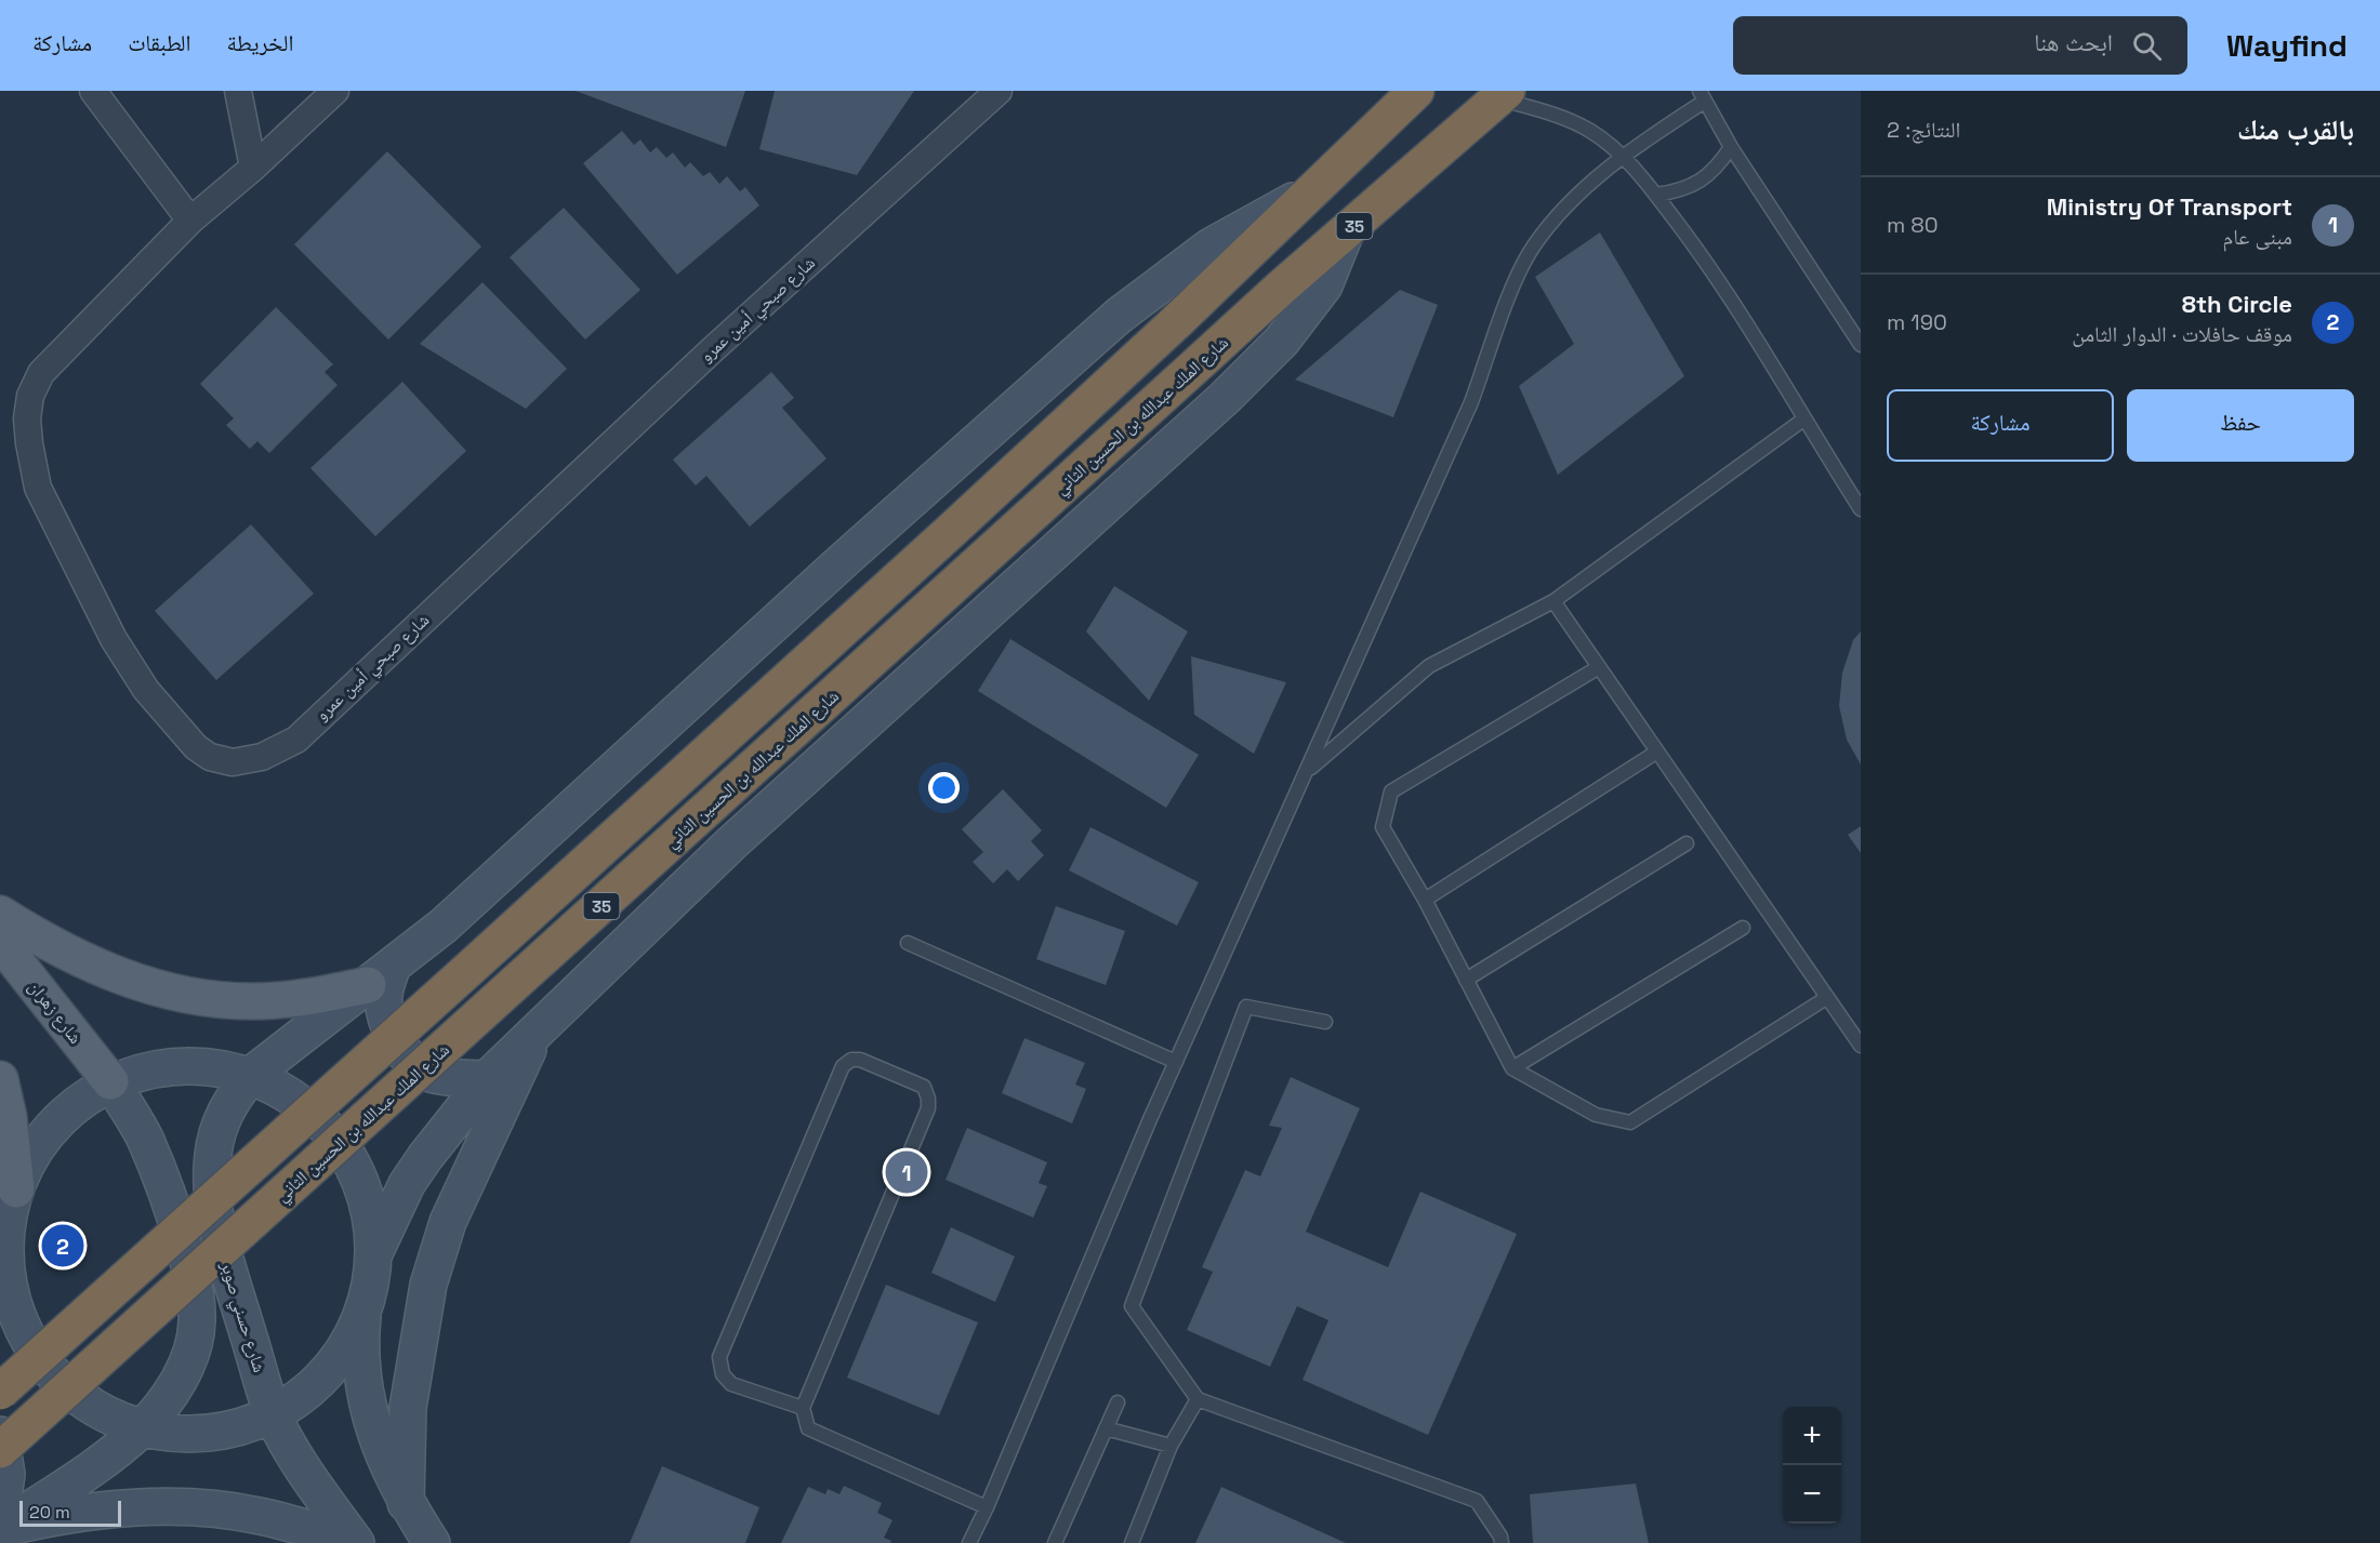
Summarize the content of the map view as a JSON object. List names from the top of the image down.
{
  "streets": {
    "highway": ["35", "شارع الملك عبدالله بن الحسين الثاني"],
    "main road": ["شارع زهران", "شارع حسني صوبر"],
    "street": ["شارع صبحي أمين عمرو"]
  },
  "crossings": [
    ["35", "شارع حسني صوبر"]
  ],
  "scale_bar": "20 m",
  "page": {
    "header": "Wayfind",
    "search": "ابحث هنا",
    "nav": ["الخريطة", "الطبقات", "مشاركة"],
    "heading": ["بالقرب منك", "النتائج: 2"],
    "list": [
      {
        "mark": "1",
        "name": "Ministry Of Transport",
        "note": "مبنى عام",
        "value": "80 m"
      },
      {
        "mark": "2",
        "name": "8th Circle",
        "note": "موقف حافلات · الدوار الثامن",
        "value": "190 m"
      }
    ],
    "buttons": ["حفظ", "مشاركة"],
    "pins": ["1", "2"],
    "map_buttons": ["+", "−"],
    "scale": "20 m"
  }
}
